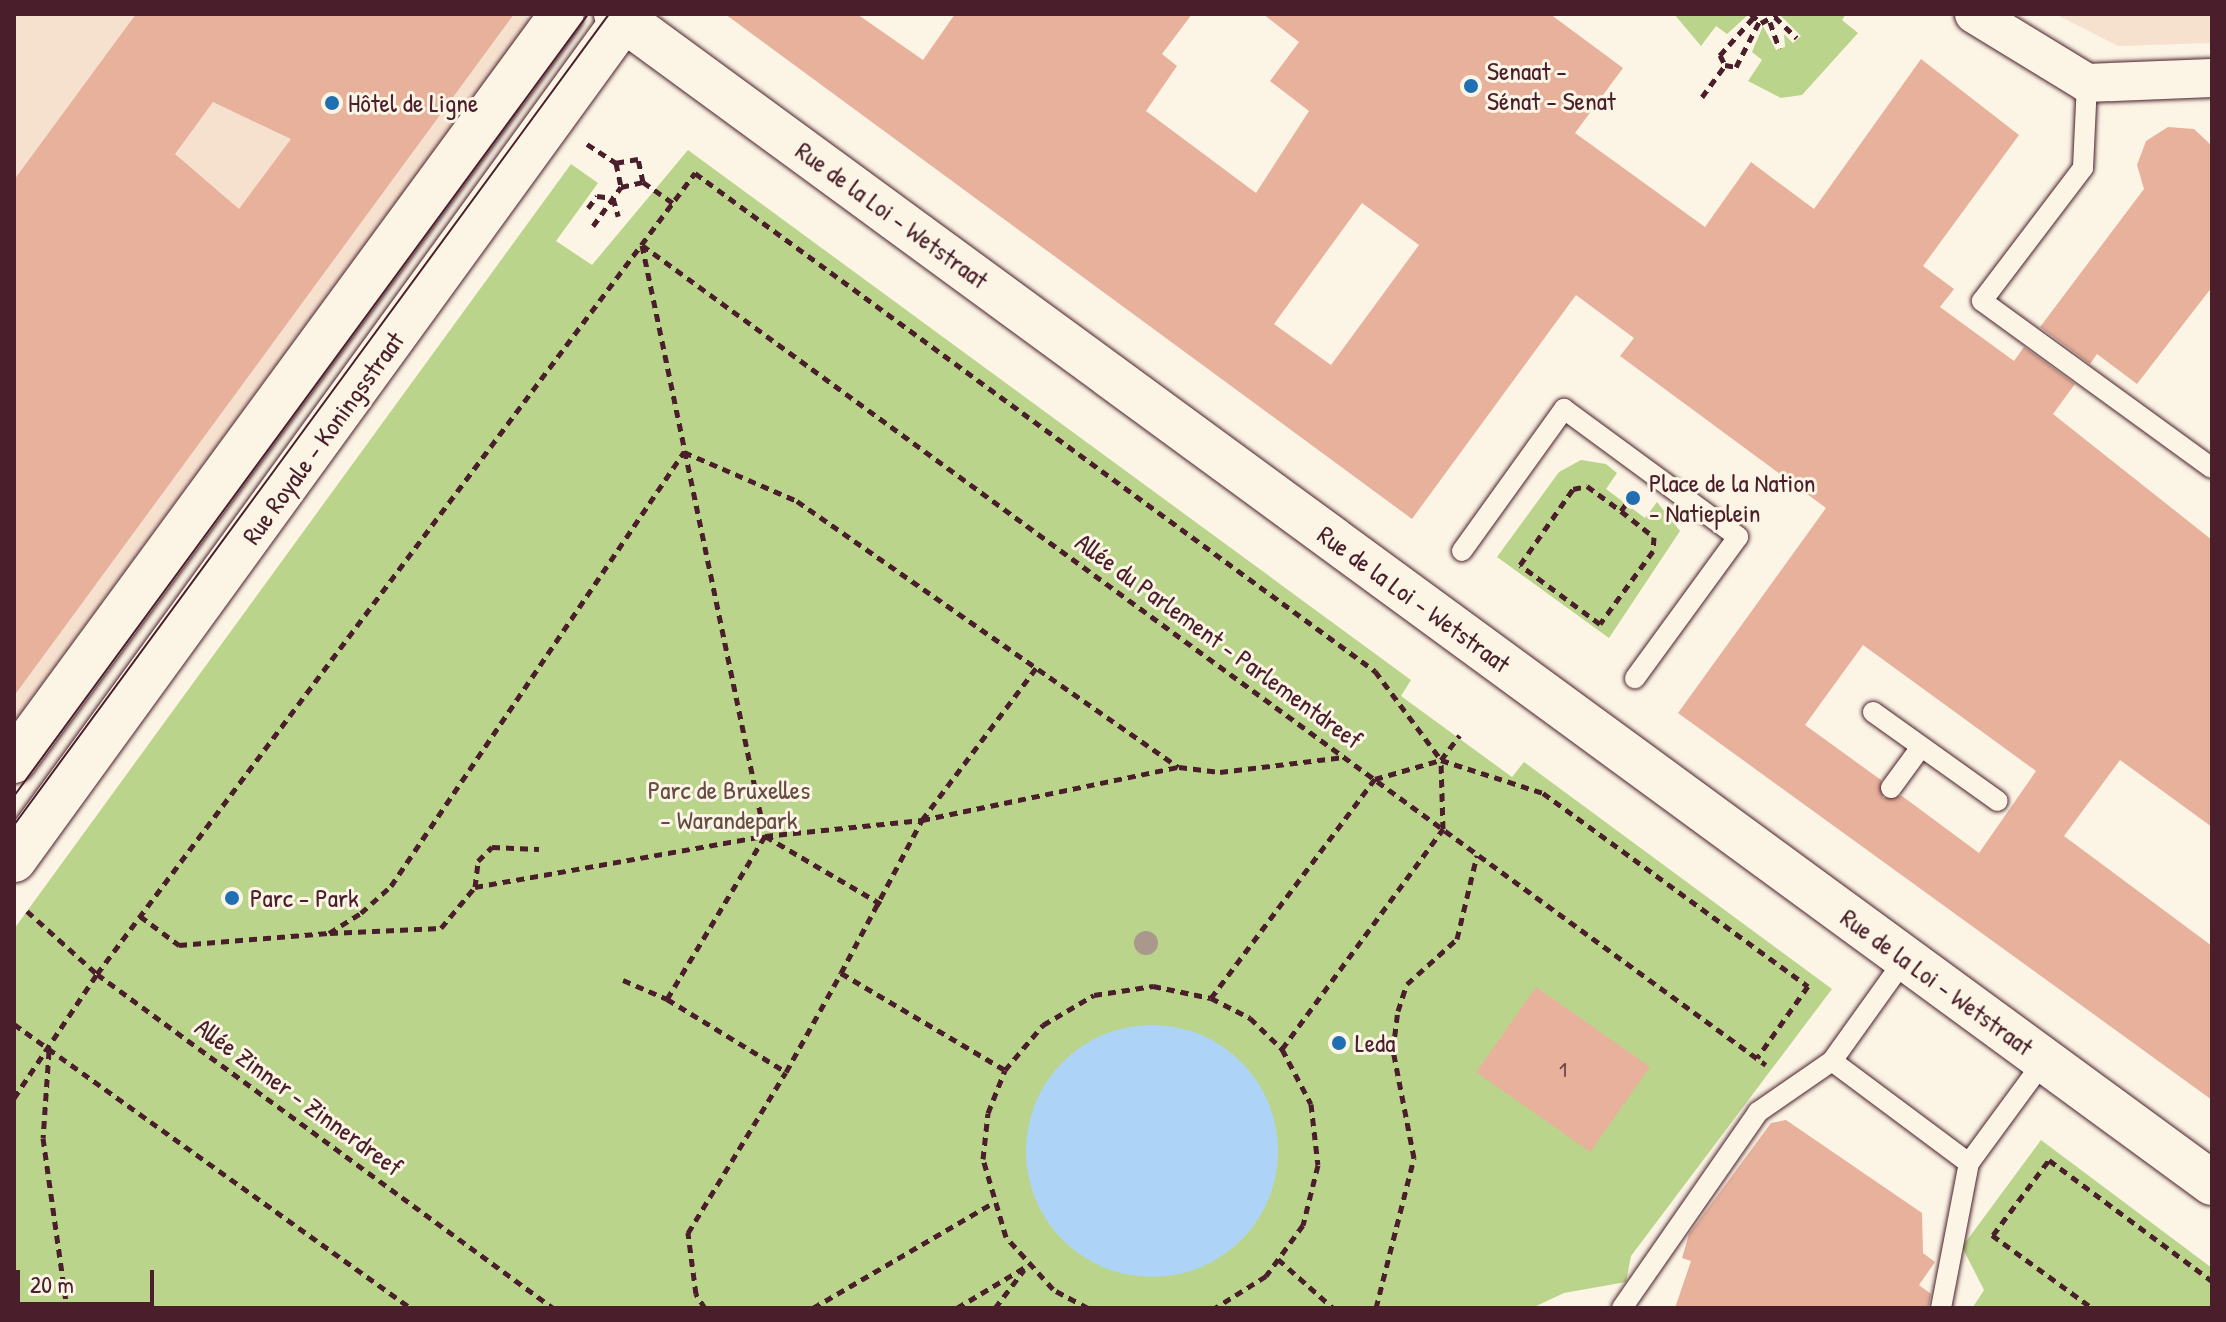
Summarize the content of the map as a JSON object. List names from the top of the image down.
{
  "streets": {
    "main road": ["Rue de la Loi - Wetstraat", "Rue Royale - Koningsstraat"],
    "path": ["Allée du Parlement - Parlementdreef", "Allée Zinner - Zinnerdreef"]
  },
  "crossings": [
    ["Rue de la Loi - Wetstraat", "Rue Royale - Koningsstraat"]
  ],
  "parks": ["Parc de Bruxelles - Warandepark"],
  "places": [
    "Senaat - Sénat - Senat",
    "Hôtel de Ligne",
    "Place de la Nation - Natieplein",
    "Parc - Park",
    "Leda"
  ],
  "house_numbers": ["1"],
  "scale_bar": "20 m"
}
